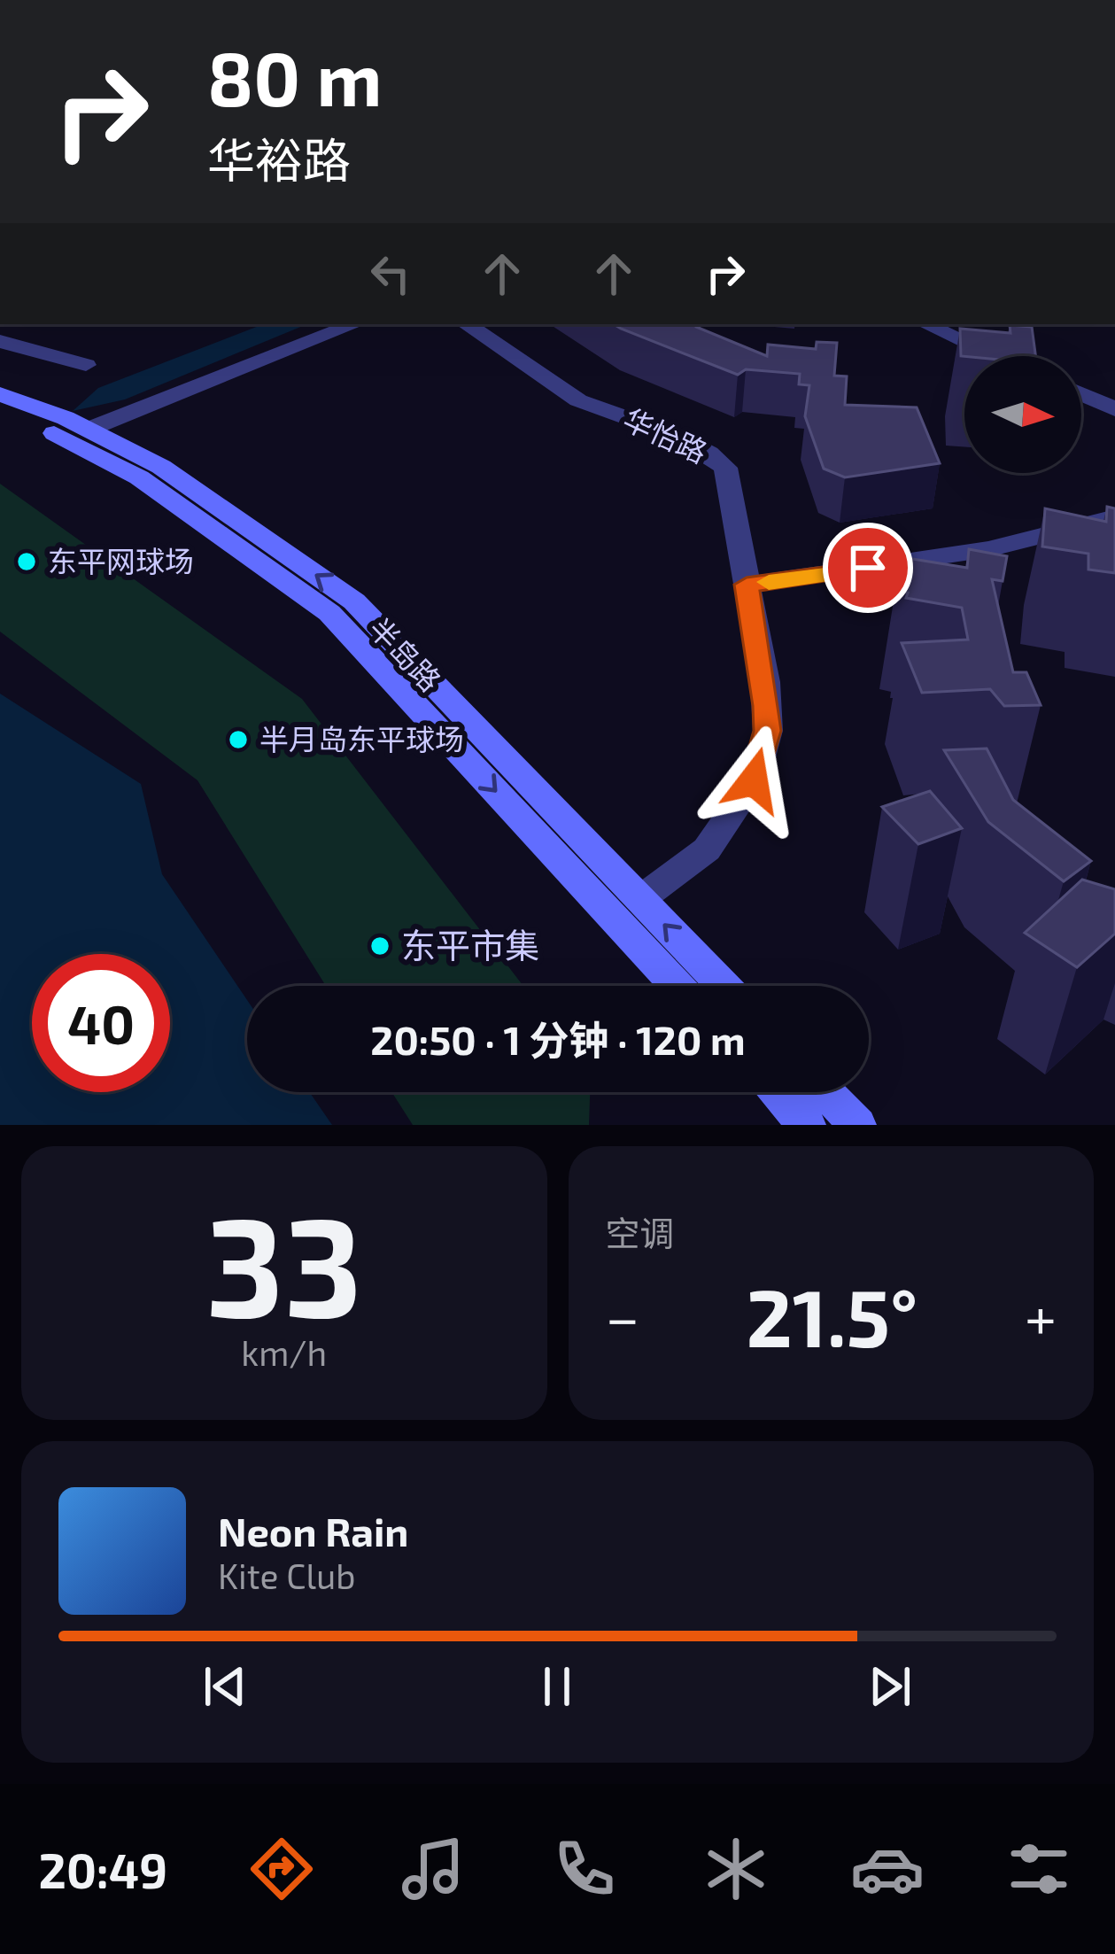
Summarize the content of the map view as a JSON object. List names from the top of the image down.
{
  "streets": {
    "main road": ["半岛路"],
    "street": ["华怡路"]
  },
  "crossings": [
    ["华怡路", "半岛路"]
  ],
  "places": ["东平网球场", "半月岛东平球场", "东平市集"],
  "north": "right",
  "page": {
    "turn": ["80 m", "华裕路"],
    "limit": "40",
    "trip": "20:50 · 1 分钟 · 120 m",
    "tile": [
      ["33", "km/h"],
      "空调"
    ],
    "heat": ["−", "21.5°", "+"],
    "song": ["Neon Rain", "Kite Club"],
    "tabs": "20:49"
  }
}
